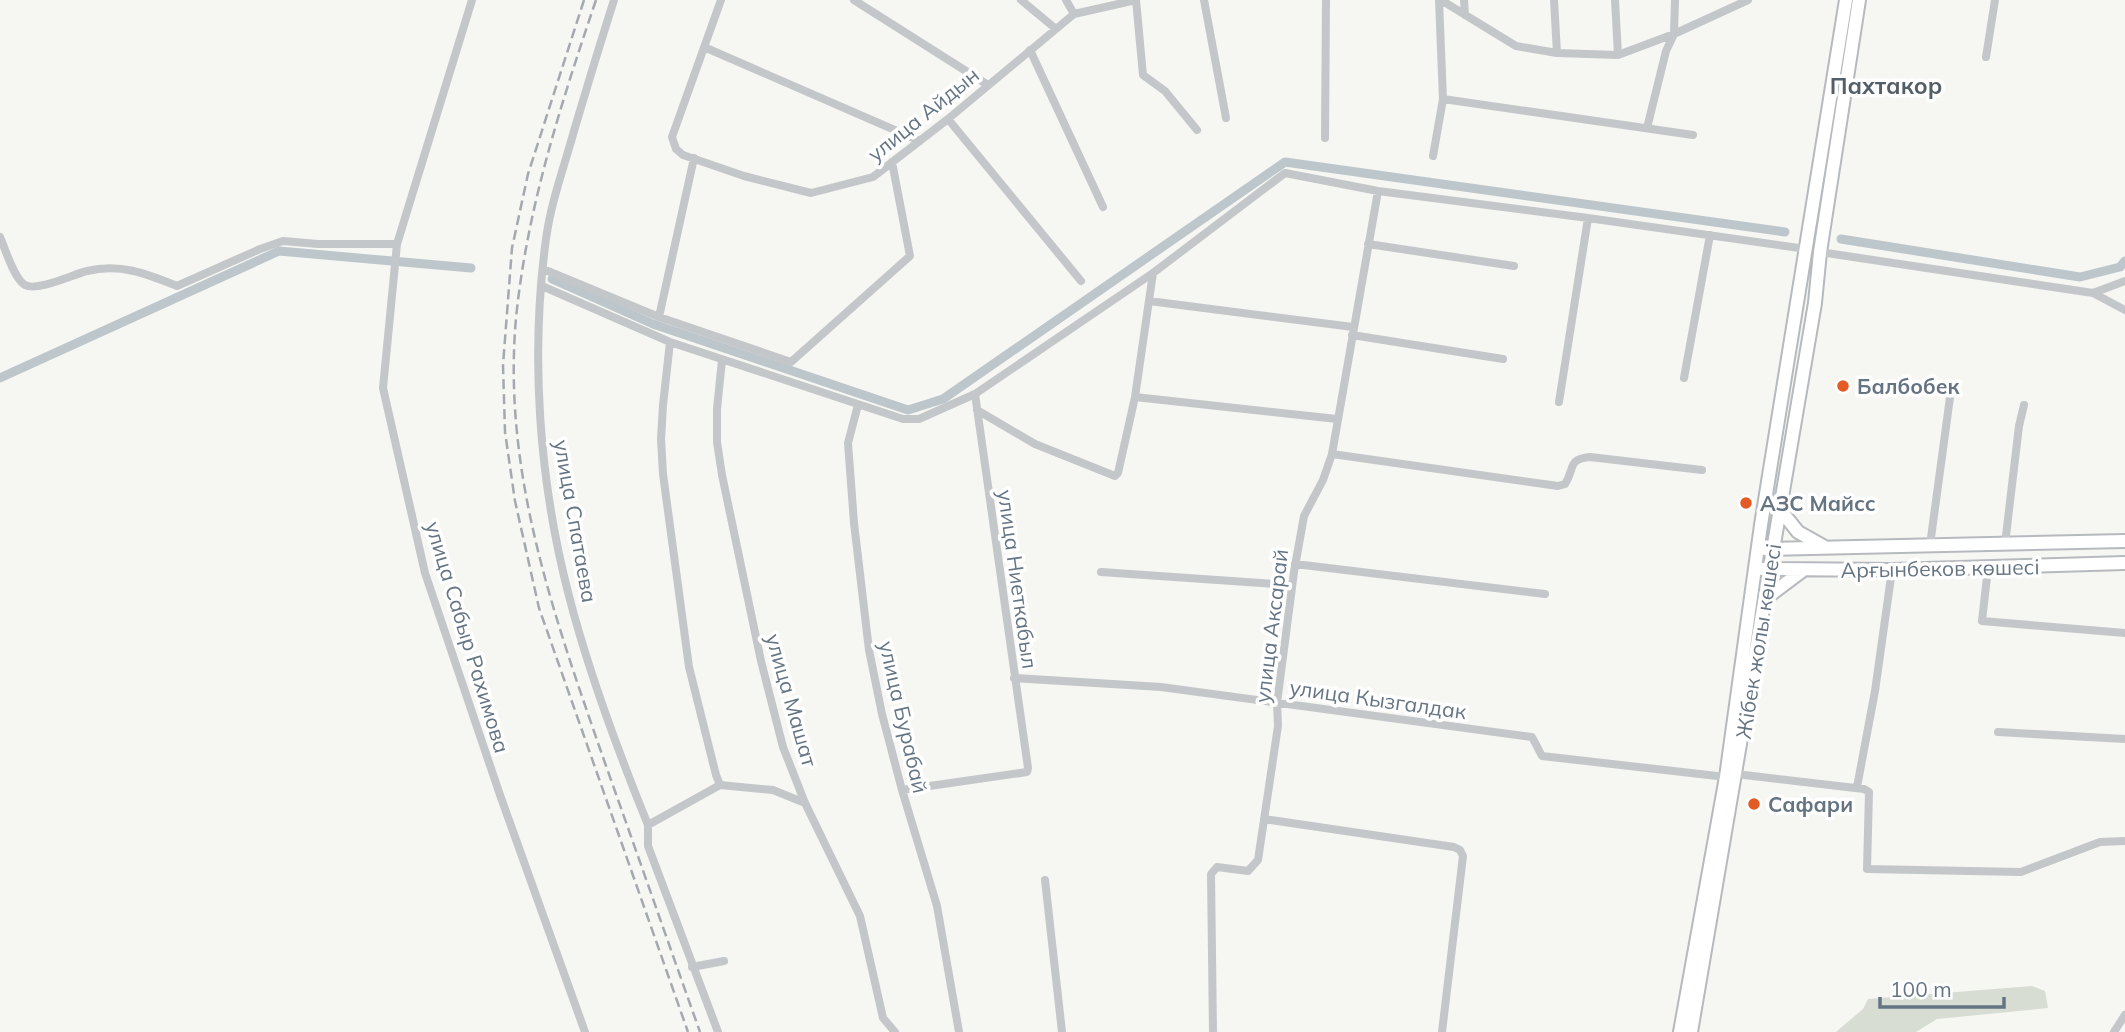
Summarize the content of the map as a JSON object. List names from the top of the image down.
{
  "streets": {
    "main road": ["Арғынбеков көшесі", "Жібек жолы көшесі"],
    "street": [
      "улица Айдын",
      "улица Спатаева",
      "улица Ниеткабыл",
      "улица Аксарай",
      "улица Сабыр Рахимова",
      "улица Кызгалдак",
      "улица Машат",
      "улица Бурабай"
    ]
  },
  "crossings": [
    ["Арғынбеков көшесі", "Жібек жолы көшесі"],
    ["улица Ниеткабыл", "улица Кызгалдак"],
    ["улица Ниеткабыл", "улица Бурабай"],
    ["улица Аксарай", "улица Кызгалдак"],
    ["Жібек жолы көшесі", "улица Кызгалдак"]
  ],
  "districts": ["Пахтакор"],
  "places": ["Балбобек", "АЗС Майсс", "Сафари"],
  "scale_bar": "100 m"
}
